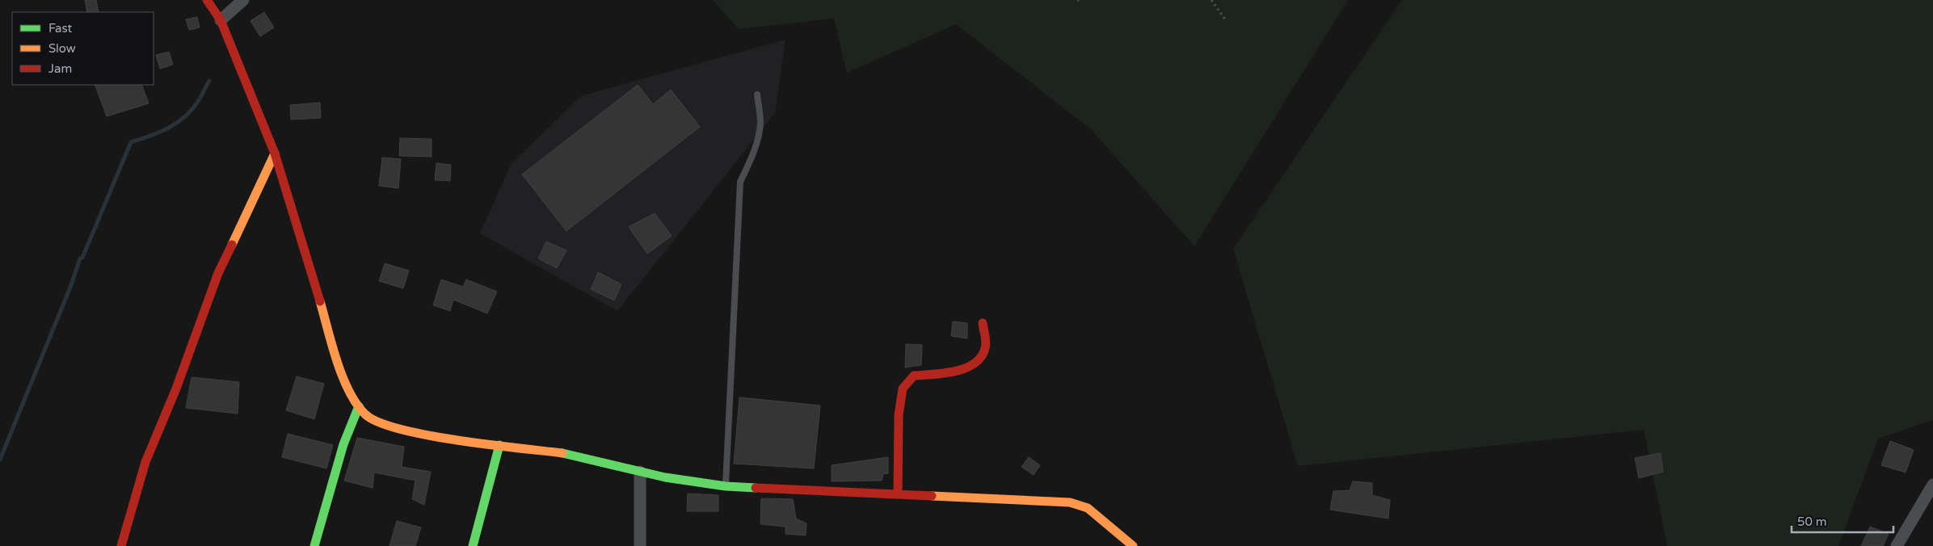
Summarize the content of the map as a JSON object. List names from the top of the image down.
{
  "legend": ["Fast", "Slow", "Jam"],
  "scale_bar": "50 m"
}
